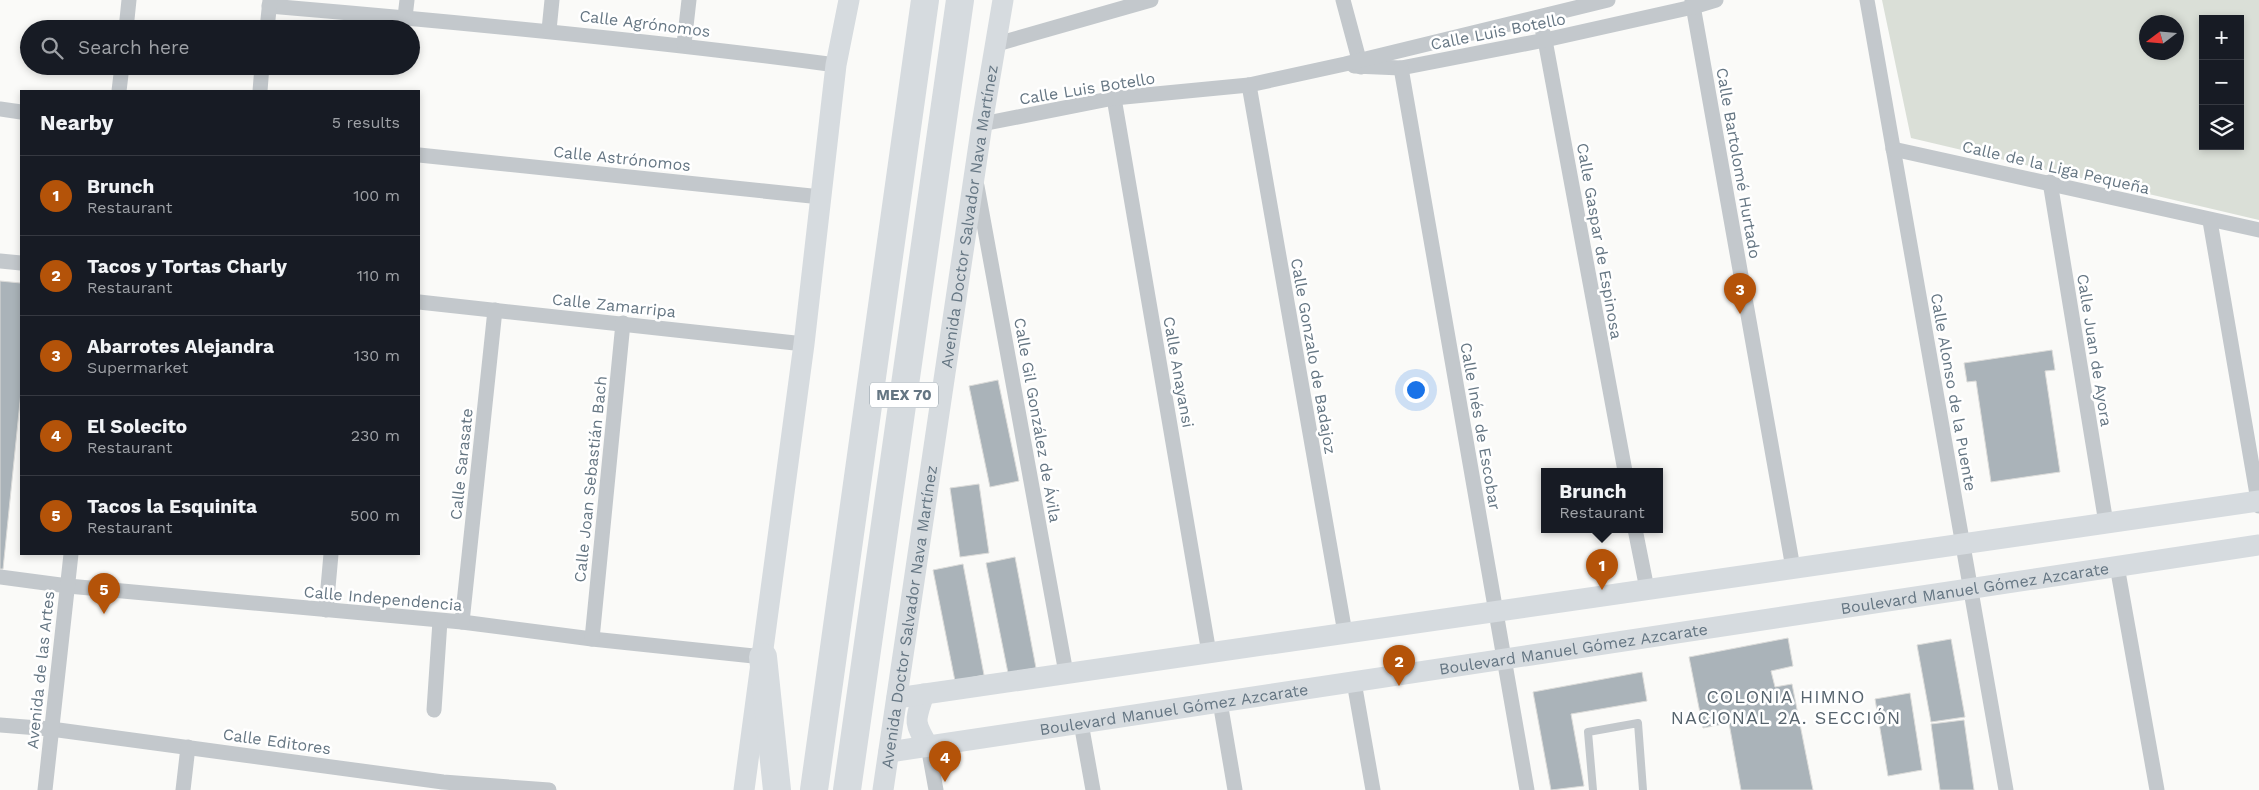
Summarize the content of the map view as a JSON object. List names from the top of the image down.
{
  "streets": {
    "highway": ["MEX 70"],
    "street": [
      "Calle Agrónomos",
      "Calle Luis Botello",
      "Calle Astrónomos",
      "Calle Bartolomé Hurtado",
      "Calle de la Liga Pequeña",
      "Avenida Doctor Salvador Nava Martínez",
      "Calle Gaspar de Espinosa",
      "Calle Zamarripa",
      "Calle Juan de Ayora",
      "Calle Gonzalo de Badajoz",
      "Calle Anayansi",
      "Calle Alonso de la Puente",
      "Calle Gil González de Ávila",
      "Calle Inés de Escobar",
      "Calle Sarasate",
      "Calle Joan Sebastián Bach",
      "Boulevard Manuel Gómez Azcarate",
      "Calle Independencia",
      "Avenida de las Artes",
      "Calle Editores"
    ]
  },
  "crossings": [
    ["Calle Luis Botello", "Calle Bartolomé Hurtado"],
    ["Calle Luis Botello", "Avenida Doctor Salvador Nava Martínez"],
    ["Calle Luis Botello", "Calle Gaspar de Espinosa"],
    ["Calle Luis Botello", "Calle Gonzalo de Badajoz"],
    ["Calle Luis Botello", "Calle Anayansi"],
    ["Calle Luis Botello", "Calle Inés de Escobar"],
    ["Calle de la Liga Pequeña", "Calle Juan de Ayora"],
    ["Calle de la Liga Pequeña", "Calle Alonso de la Puente"],
    ["Avenida Doctor Salvador Nava Martínez", "Calle Gil González de Ávila"],
    ["Avenida Doctor Salvador Nava Martínez", "Boulevard Manuel Gómez Azcarate"],
    ["Calle Zamarripa", "Calle Sarasate"],
    ["Calle Zamarripa", "Calle Joan Sebastián Bach"],
    ["Calle Alonso de la Puente", "Boulevard Manuel Gómez Azcarate"],
    ["Calle Inés de Escobar", "Boulevard Manuel Gómez Azcarate"],
    ["Calle Sarasate", "Calle Independencia"],
    ["Calle Joan Sebastián Bach", "Calle Independencia"],
    ["Calle Independencia", "Avenida de las Artes"],
    ["Avenida de las Artes", "Calle Editores"]
  ],
  "districts": ["COLONIA HIMNO NACIONAL 2A. SECCIÓN"],
  "north": "left",
  "page": {
    "map_buttons": ["+", "−"],
    "search": "Search here",
    "heading": ["Nearby", "5 results"],
    "list": [
      {
        "mark": "1",
        "name": "Brunch",
        "note": "Restaurant",
        "value": "100 m"
      },
      {
        "mark": "2",
        "name": "Tacos y Tortas Charly",
        "note": "Restaurant",
        "value": "110 m"
      },
      {
        "mark": "3",
        "name": "Abarrotes Alejandra",
        "note": "Supermarket",
        "value": "130 m"
      },
      {
        "mark": "4",
        "name": "El Solecito",
        "note": "Restaurant",
        "value": "230 m"
      },
      {
        "mark": "5",
        "name": "Tacos la Esquinita",
        "note": "Restaurant",
        "value": "500 m"
      }
    ],
    "pins": [
      "3",
      "1",
      "5",
      "2",
      "4"
    ],
    "popup": ["Brunch", "Restaurant"]
  }
}
